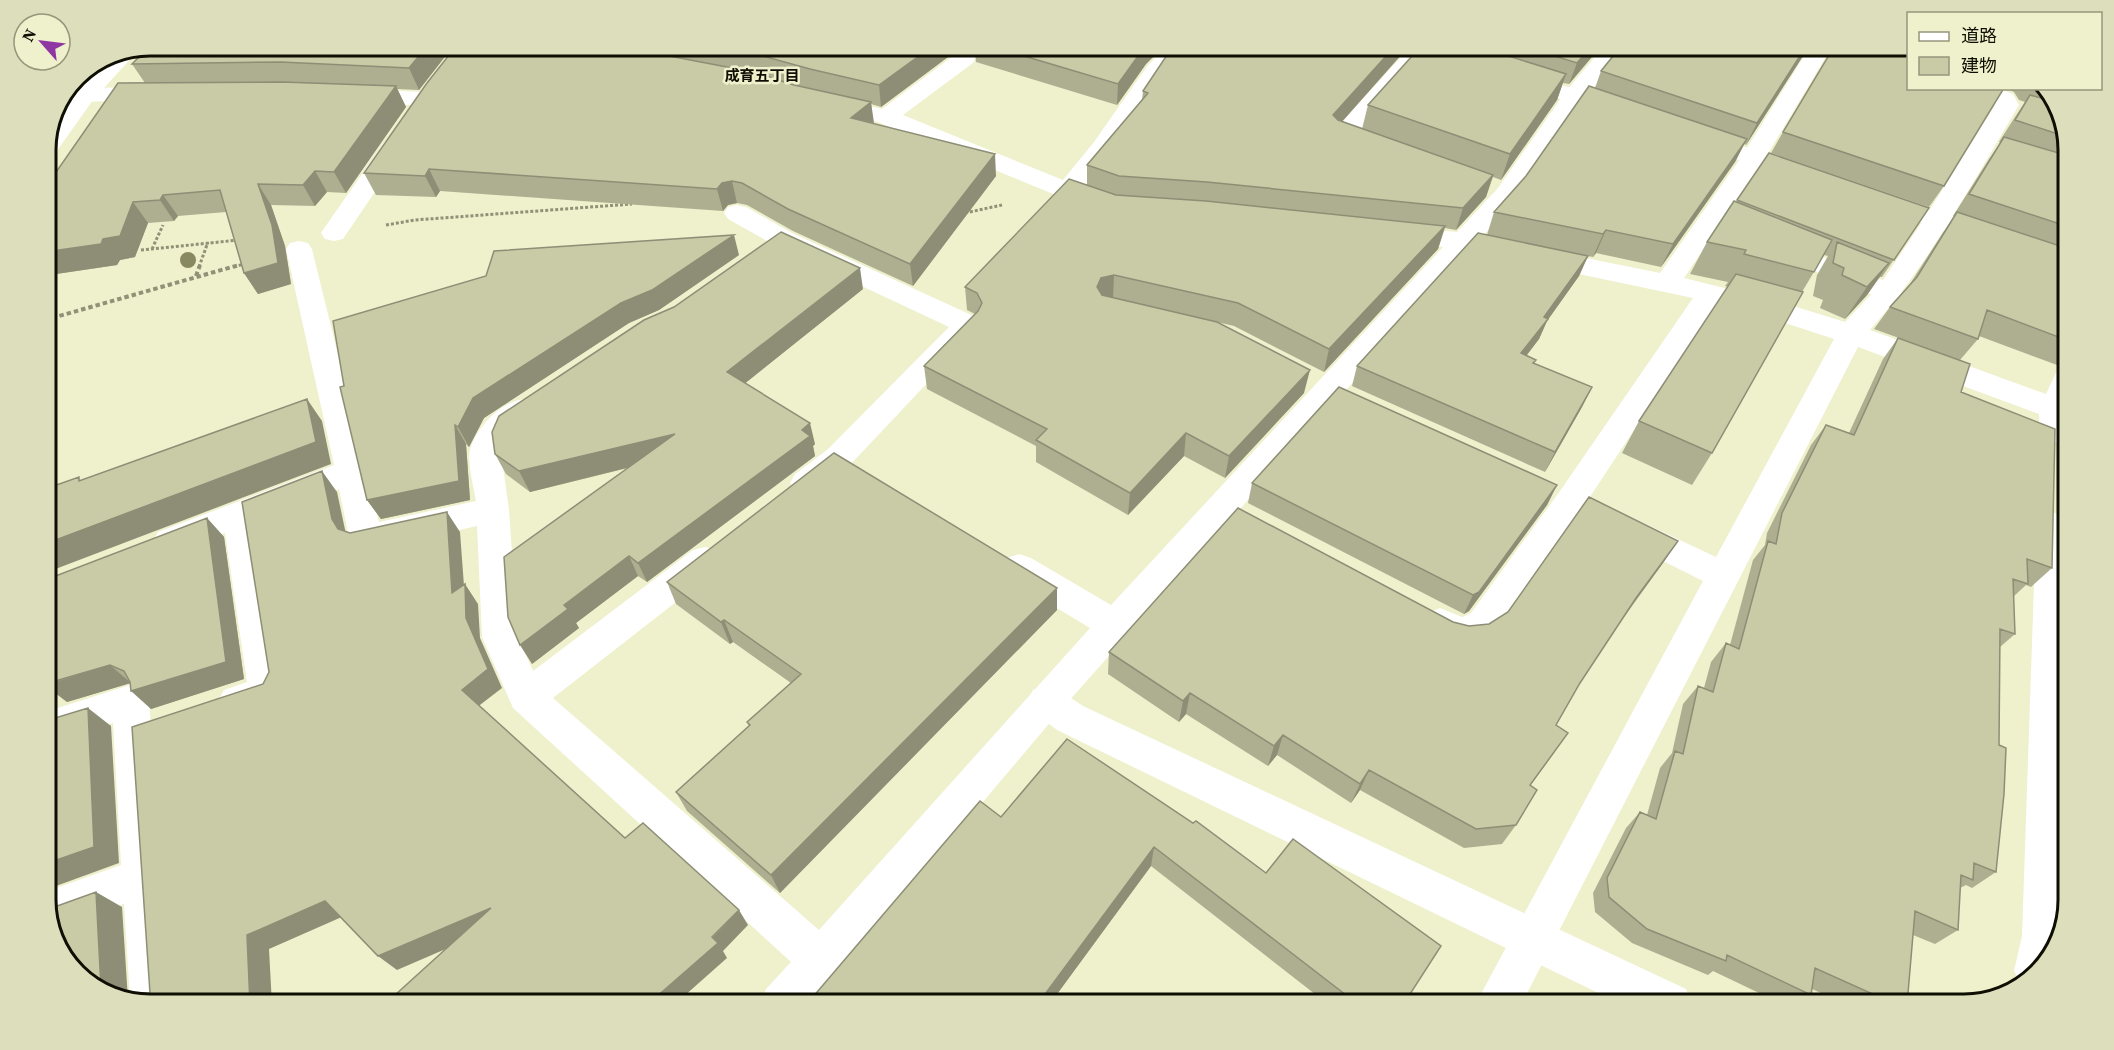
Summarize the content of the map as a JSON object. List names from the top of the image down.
{
  "districts": ["成育五丁目"],
  "legend": ["道路", "建物"],
  "north": "top left"
}
